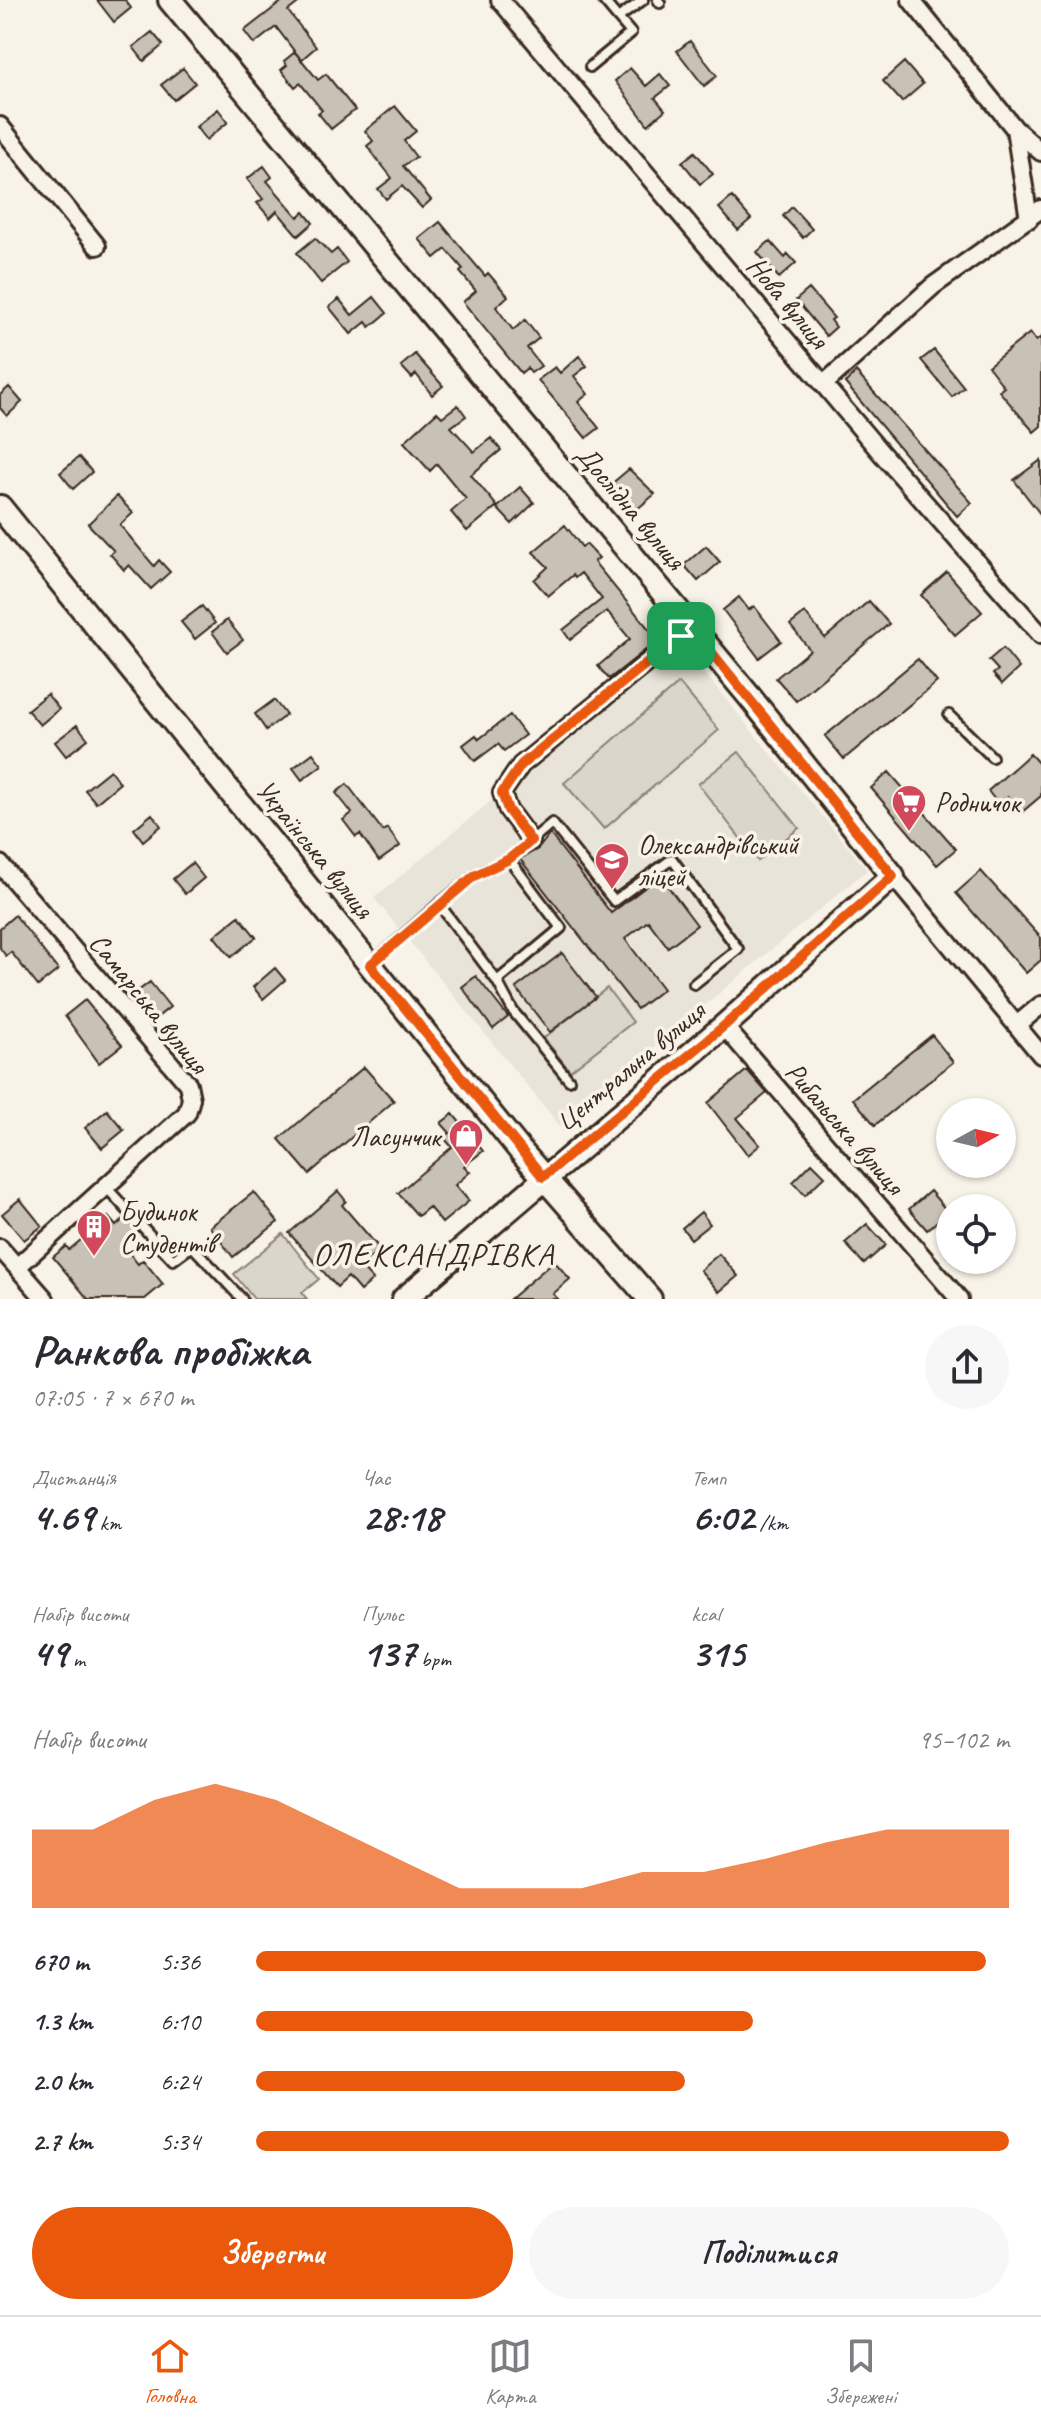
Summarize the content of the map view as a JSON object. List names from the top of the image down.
{
  "streets": {
    "street": [
      "Нова вулиця",
      "Дослідна вулиця",
      "Українська вулиця",
      "Самарська вулиця",
      "Центральна вулиця",
      "Рибальська вулиця"
    ]
  },
  "crossings": [
    ["Дослідна вулиця", "Центральна вулиця"],
    ["Українська вулиця", "Центральна вулиця"],
    ["Центральна вулиця", "Рибальська вулиця"]
  ],
  "districts": ["ОЛЕКСАНДРІВКА"],
  "places": {
    "supermarket": ["Родничок"],
    "school or university": ["Олександрівський ліцей"],
    "shop": ["Ласунчик"],
    "building": ["Будинок Студентів"]
  },
  "north": "right",
  "page": {
    "heading": ["Ранкова пробіжка", "07:05 · 7 × 670 m"],
    "stats": [
      ["Дистанція", "4.69 km"],
      ["Час", "28:18"],
      ["Темп", "6:02 /km"],
      ["Набір висоти", "49 m"],
      ["Пульс", "137 bpm"],
      ["kcal", "315"]
    ],
    "chart": ["Набір висоти", "95–102 m"],
    "list": [
      {
        "name": "670 m",
        "note": "5:36"
      },
      {
        "name": "1.3 km",
        "note": "6:10"
      },
      {
        "name": "2.0 km",
        "note": "6:24"
      },
      {
        "name": "2.7 km",
        "note": "5:34"
      }
    ],
    "buttons": ["Зберегти", "Поділитися"],
    "tabs": ["Головна", "Карта", "Збережені"]
  }
}
